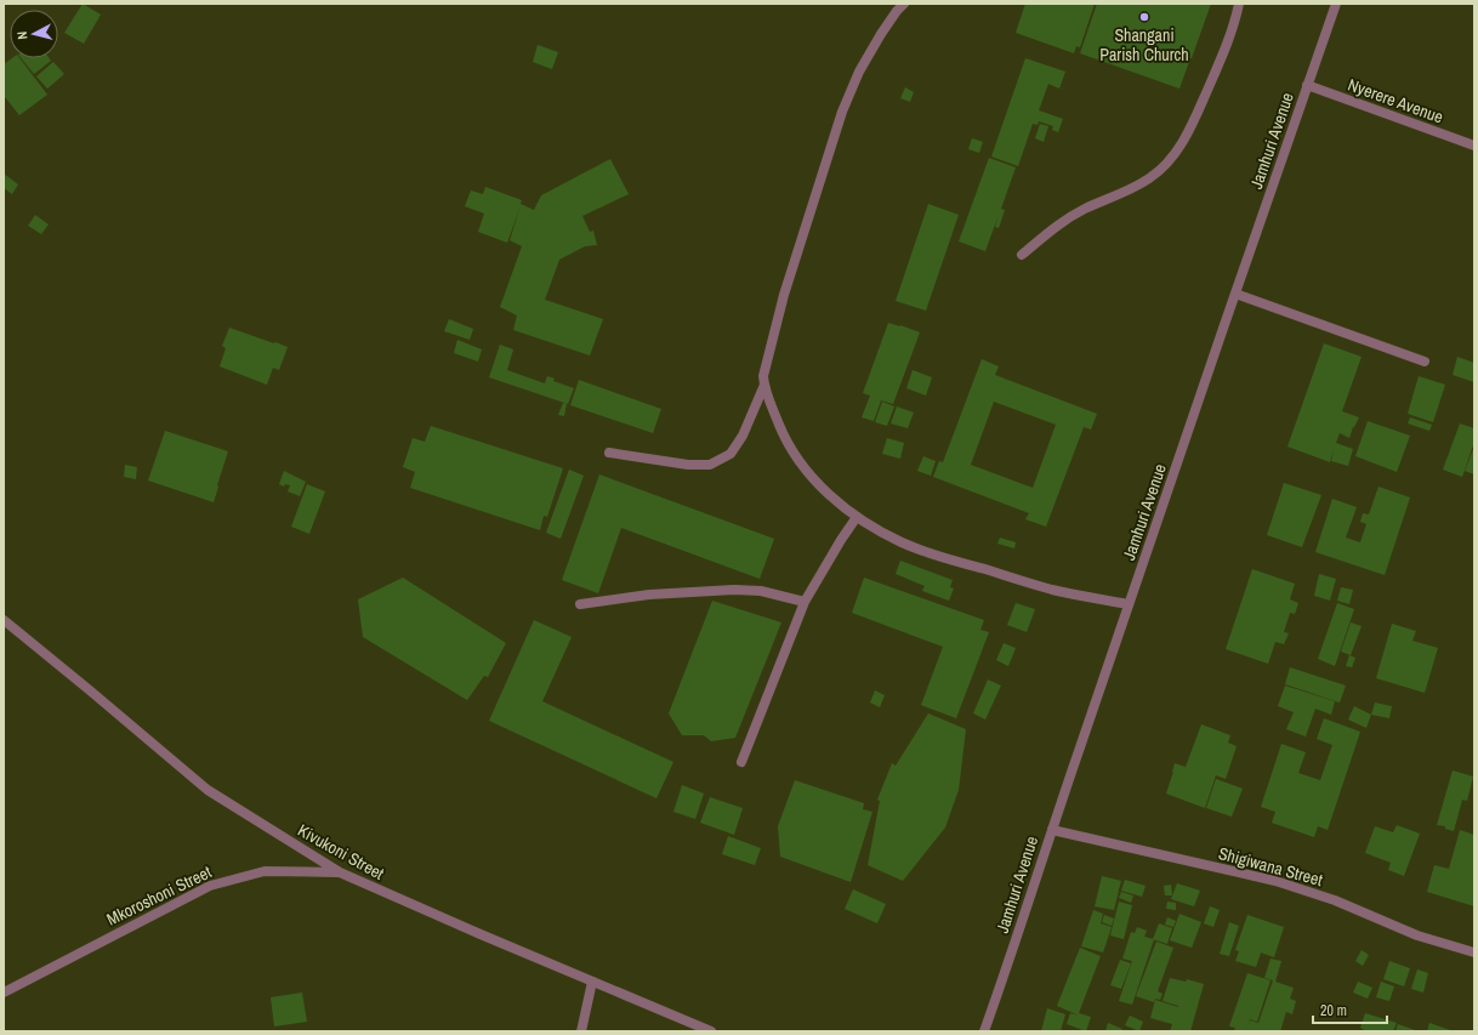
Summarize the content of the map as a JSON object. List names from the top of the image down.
{
  "streets": {
    "street": [
      "Nyerere Avenue",
      "Jamhuri Avenue",
      "Kivukoni Street",
      "Shigiwana Street",
      "Mkoroshoni Street"
    ]
  },
  "crossings": [
    ["Nyerere Avenue", "Jamhuri Avenue"],
    ["Jamhuri Avenue", "Shigiwana Street"],
    ["Kivukoni Street", "Mkoroshoni Street"]
  ],
  "places": ["Shangani Parish Church"],
  "scale_bar": "20 m",
  "north": "left"
}
